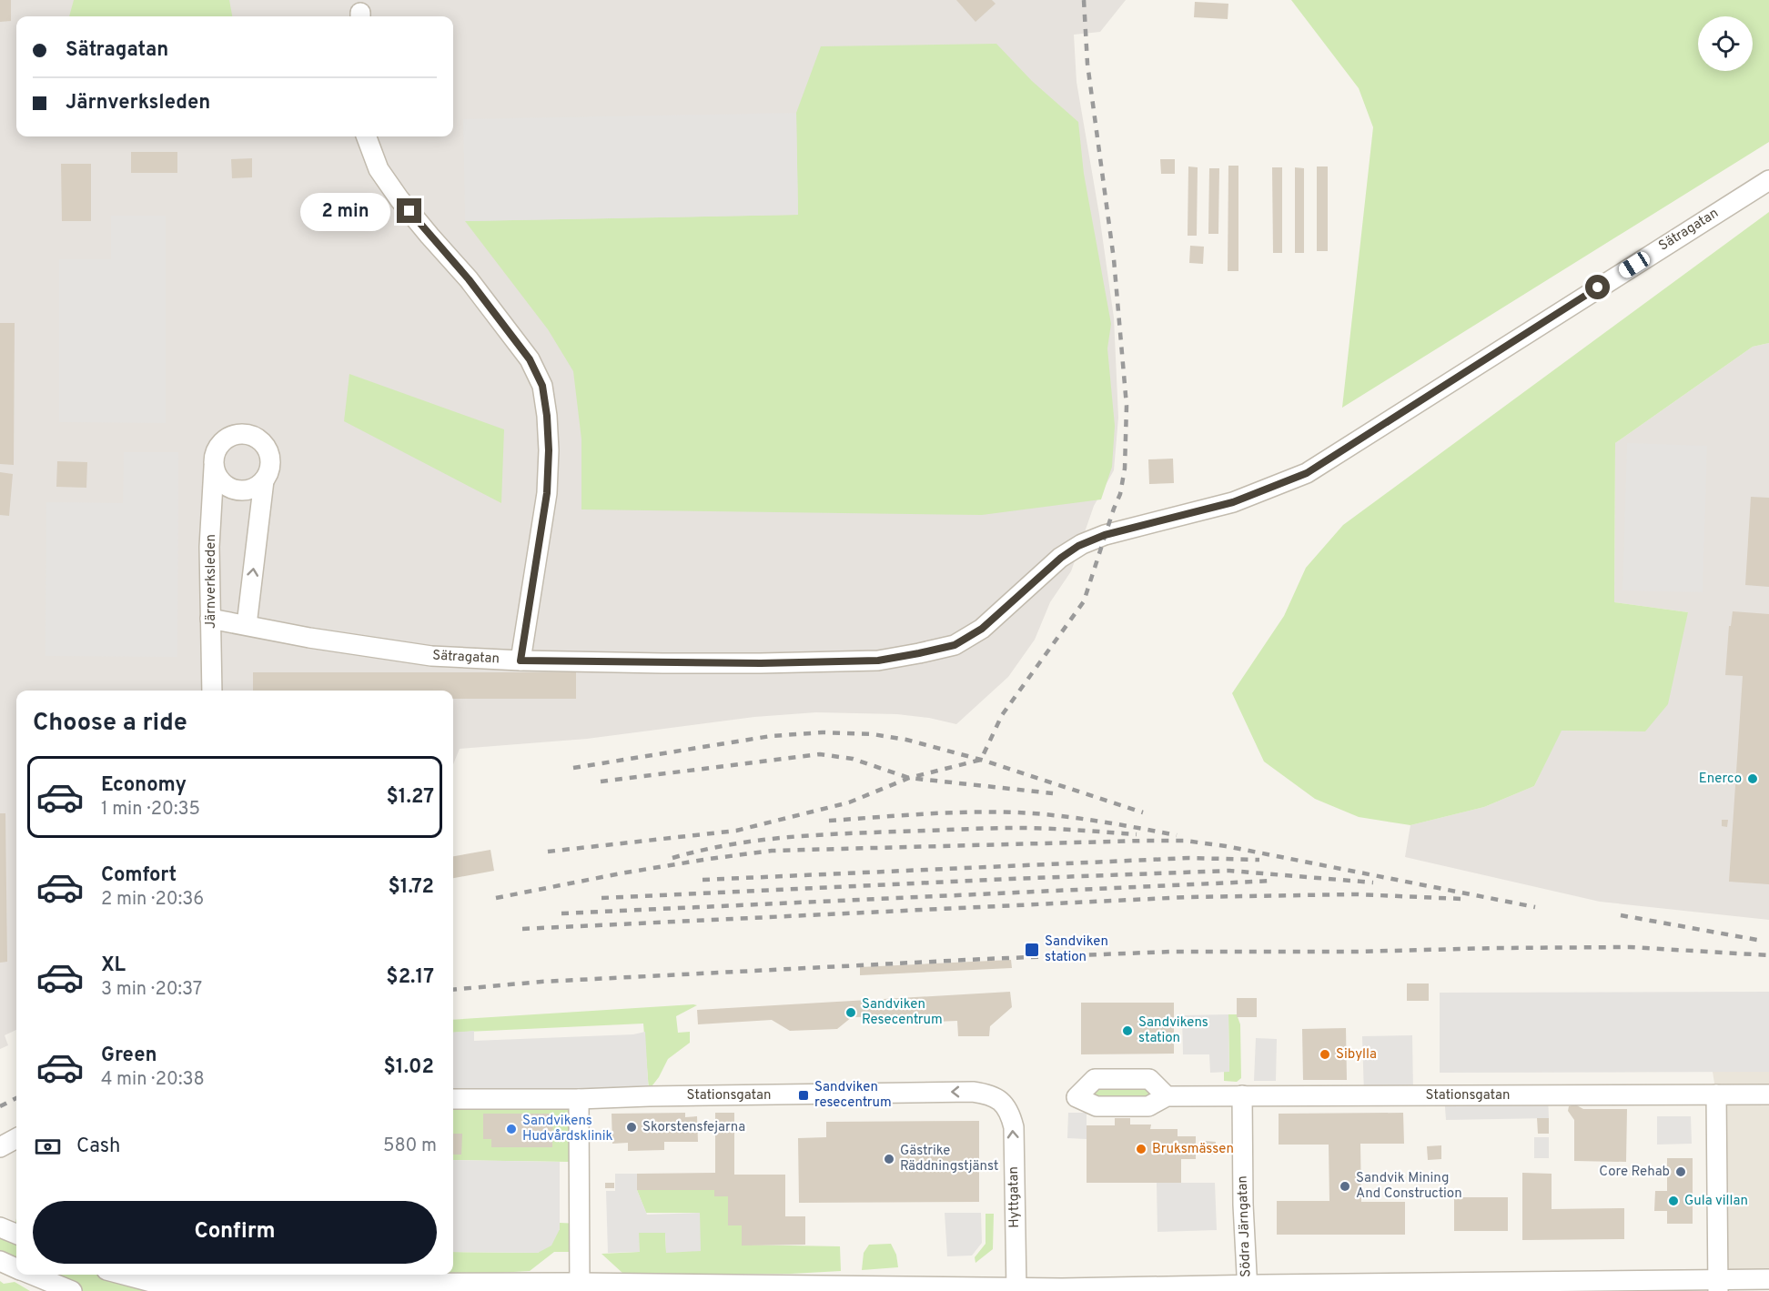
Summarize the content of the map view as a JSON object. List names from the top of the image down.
{
  "streets": {
    "street": [
      "Sätragatan",
      "Järnverksleden",
      "Stationsgatan",
      "Hyttgatan",
      "Södra Järngatan"
    ]
  },
  "crossings": [
    ["Sätragatan", "Järnverksleden"],
    ["Stationsgatan", "Hyttgatan"],
    ["Stationsgatan", "Södra Järngatan"]
  ],
  "one_way": ["Stationsgatan", "Hyttgatan"],
  "places": {
    "other": [
      "Enerco",
      "Sandviken Resecentrum",
      "Sandvikens station",
      "Sibylla",
      "Skorstensfejarna",
      "Sandvikens Hudvårdsklinik",
      "Bruksmässen",
      "Gästrike Räddningstjänst",
      "Core Rehab",
      "Sandvik Mining And Construction",
      "Gula villan"
    ],
    "transit": ["Sandviken station", "Sandviken resecentrum"]
  },
  "page": {
    "banner": ["Sätragatan", "Järnverksleden"],
    "bubble": "2 min",
    "heading": "Choose a ride",
    "list": [
      {
        "name": "Economy",
        "note": "1 min · 20:35",
        "value": "$1.27"
      },
      {
        "name": "Comfort",
        "note": "2 min · 20:36",
        "value": "$1.72"
      },
      {
        "name": "XL",
        "note": "3 min · 20:37",
        "value": "$2.17"
      },
      {
        "name": "Green",
        "note": "4 min · 20:38",
        "value": "$1.02"
      }
    ],
    "pay": ["Cash", "580 m"],
    "buttons": "Confirm"
  }
}
